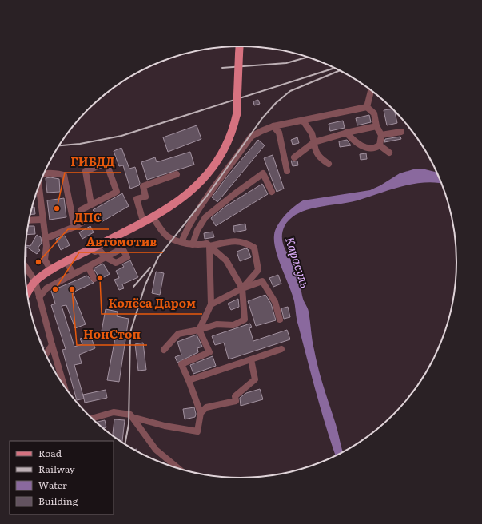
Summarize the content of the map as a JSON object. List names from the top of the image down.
{
  "water": ["Карасуль"],
  "places": [
    "ГИБДД",
    "ДПС",
    "Колёса Даром",
    "Автомотив",
    "НонСтоп"
  ],
  "legend": [
    "Road",
    "Railway",
    "Water",
    "Building"
  ]
}
